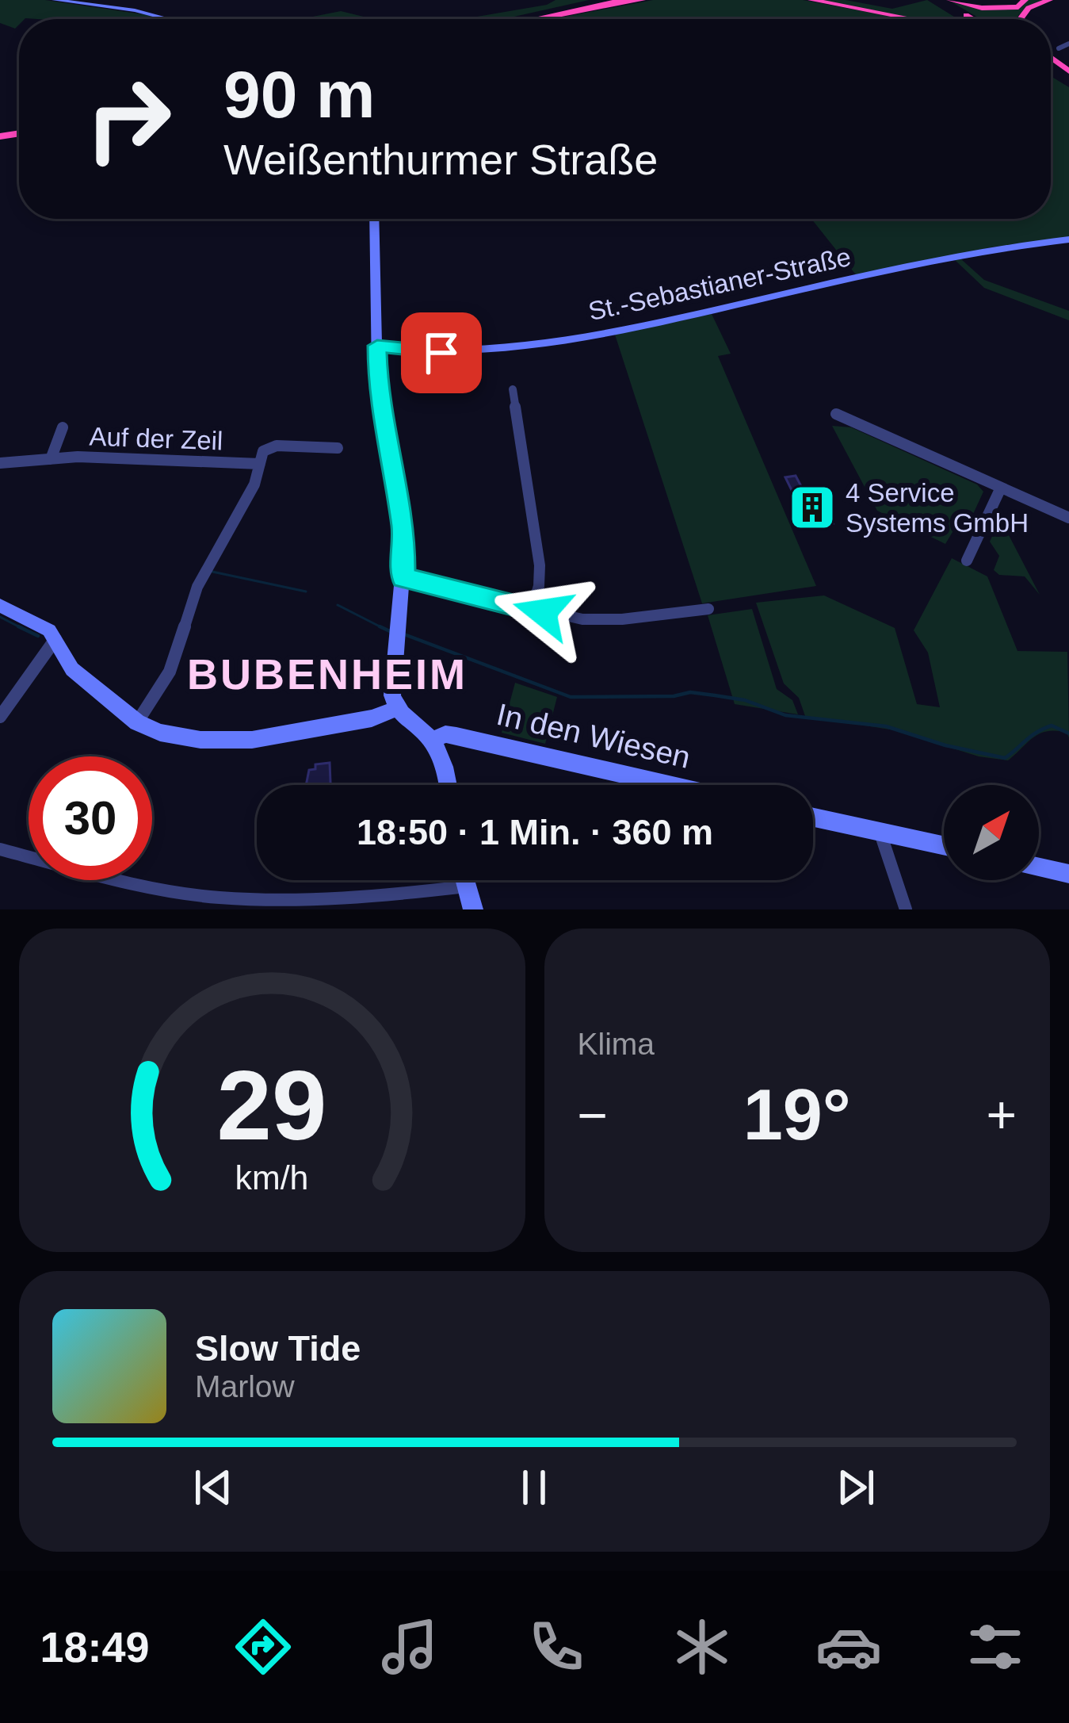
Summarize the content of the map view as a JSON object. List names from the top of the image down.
{
  "streets": {
    "street": ["St.-Sebastianer-Straße", "Auf der Zeil", "In den Wiesen"]
  },
  "districts": ["BUBENHEIM"],
  "places": {
    "building": ["4 Service Systems GmbH"]
  },
  "north": "top right",
  "page": {
    "turn": ["90 m", "Weißenthurmer Straße"],
    "limit": "30",
    "trip": "18:50 · 1 Min. · 360 m",
    "tile": "Klima",
    "heat": ["−", "19°", "+"],
    "song": ["Slow Tide", "Marlow"],
    "tabs": "18:49",
    "gauge": ["29", "km/h"]
  }
}
